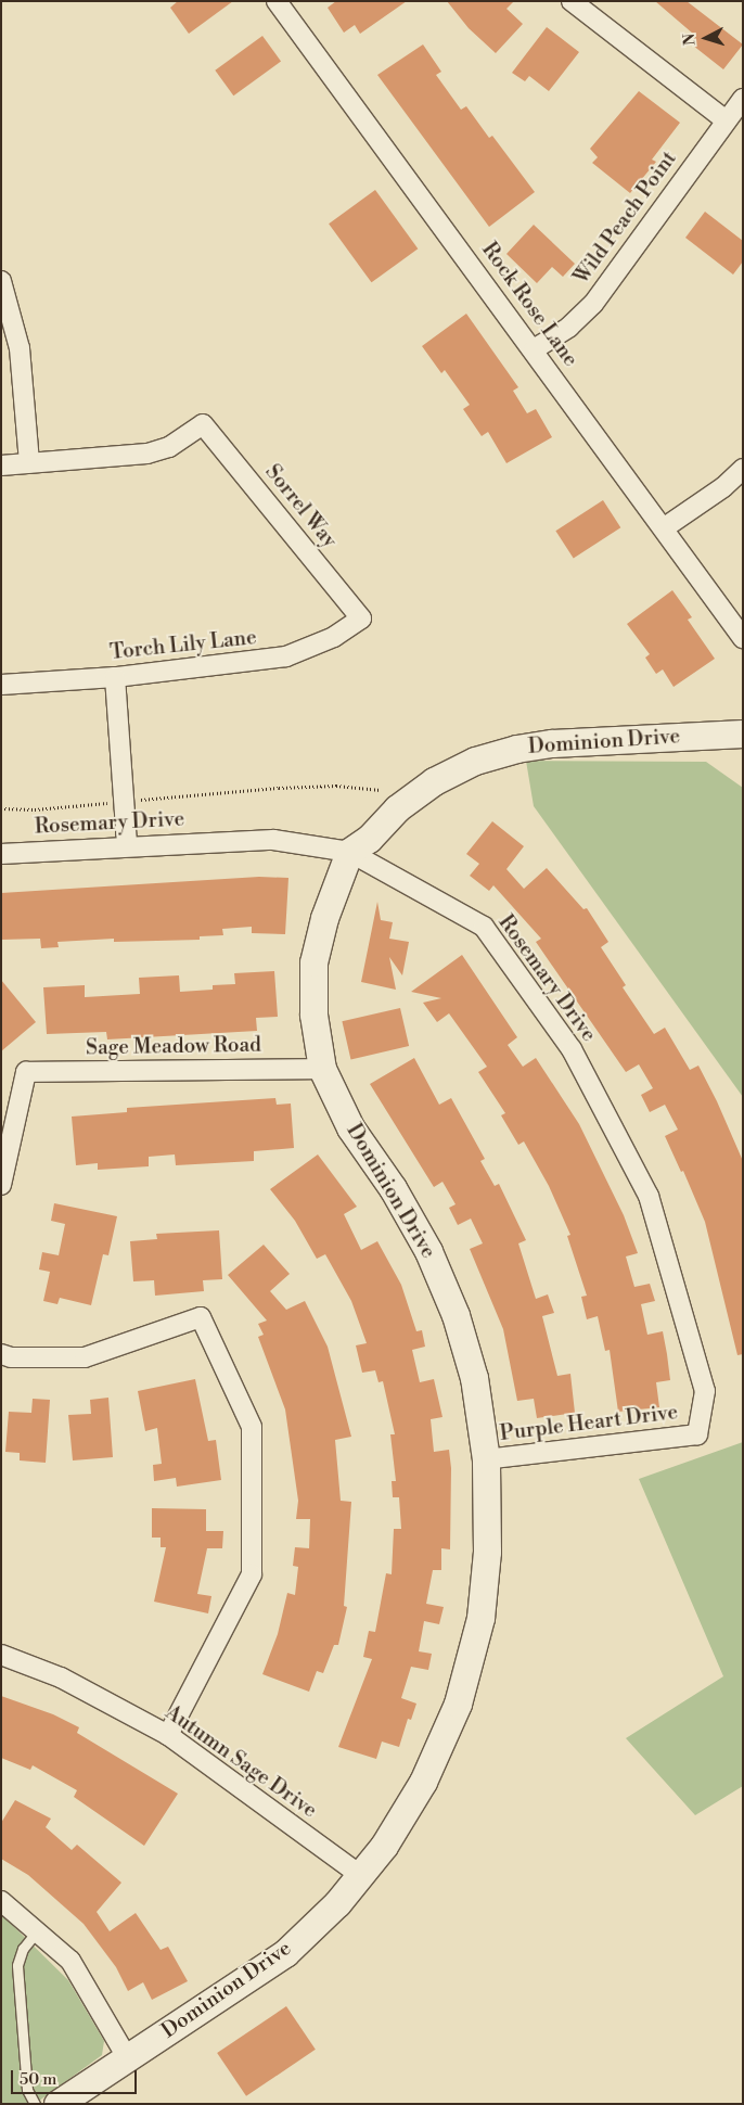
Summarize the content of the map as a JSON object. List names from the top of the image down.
{
  "streets": {
    "street": [
      "Wild Peach Point",
      "Rock Rose Lane",
      "Sorrel Way",
      "Torch Lily Lane",
      "Dominion Drive",
      "Rosemary Drive",
      "Sage Meadow Road",
      "Purple Heart Drive",
      "Autumn Sage Drive"
    ]
  },
  "crossings": [
    ["Wild Peach Point", "Rock Rose Lane"],
    ["Sorrel Way", "Torch Lily Lane"],
    ["Dominion Drive", "Rosemary Drive"],
    ["Dominion Drive", "Sage Meadow Road"],
    ["Dominion Drive", "Purple Heart Drive"],
    ["Dominion Drive", "Autumn Sage Drive"],
    ["Rosemary Drive", "Purple Heart Drive"]
  ],
  "scale_bar": "50 m",
  "north": "left"
}
